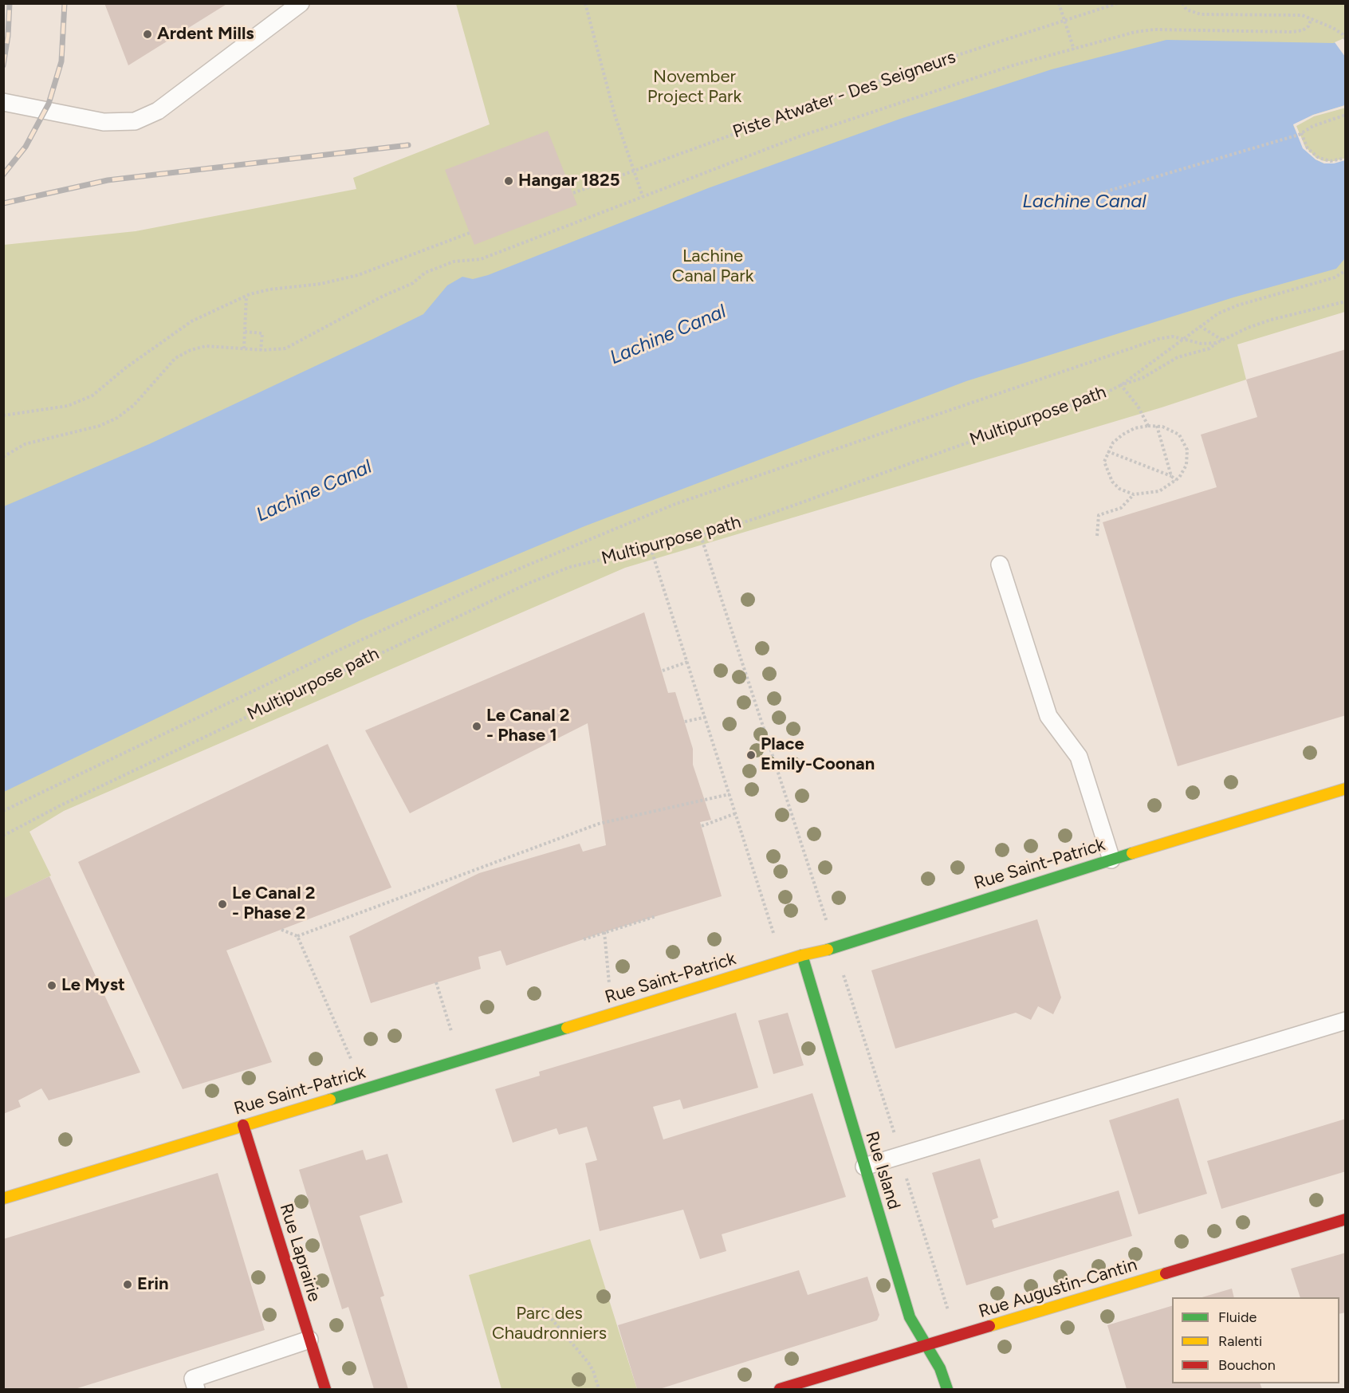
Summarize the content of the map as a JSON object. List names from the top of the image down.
{
  "streets": {
    "main road": [
      "Rue Saint-Patrick",
      "Rue Island",
      "Rue Laprairie",
      "Rue Augustin-Cantin"
    ],
    "path": ["Piste Atwater - Des Seigneurs", "Multipurpose path"]
  },
  "crossings": [
    ["Rue Saint-Patrick", "Rue Island"],
    ["Rue Saint-Patrick", "Rue Laprairie"],
    ["Rue Island", "Rue Augustin-Cantin"]
  ],
  "water": ["Lachine Canal"],
  "parks": ["November Project Park", "Lachine Canal Park", "Parc des Chaudronniers"],
  "places": [
    "Ardent Mills",
    "Hangar 1825",
    "Le Canal 2 - Phase 1",
    "Place Emily-Coonan",
    "Le Canal 2 - Phase 2",
    "Le Myst",
    "Erin"
  ],
  "legend": ["Fluide", "Ralenti", "Bouchon"]
}
